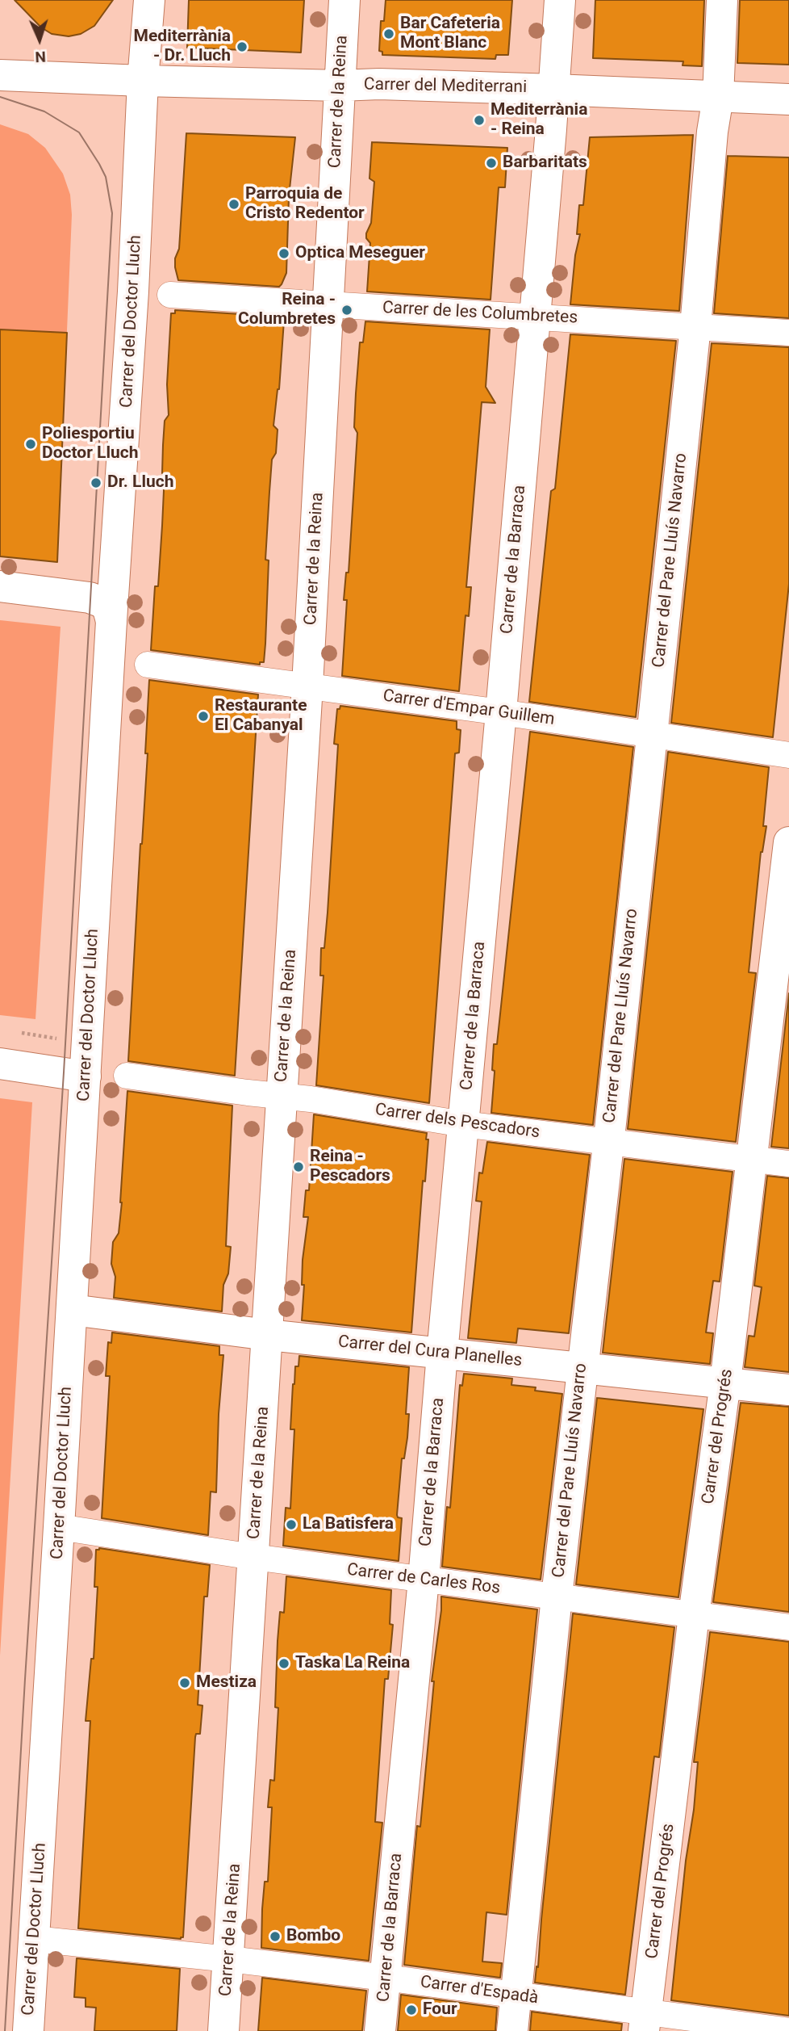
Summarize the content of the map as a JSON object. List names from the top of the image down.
{
  "streets": {
    "street": [
      "Carrer del Mediterrani",
      "Carrer de la Reina",
      "Carrer de les Columbretes",
      "Carrer del Doctor Lluch",
      "Carrer de la Barraca",
      "Carrer del Pare Lluís Navarro",
      "Carrer d'Empar Guillem",
      "Carrer dels Pescadors",
      "Carrer del Cura Planelles",
      "Carrer del Progrés",
      "Carrer de Carles Ros",
      "Carrer d'Espadà"
    ]
  },
  "crossings": [
    ["Carrer del Mediterrani", "Carrer de la Reina"],
    ["Carrer del Mediterrani", "Carrer del Doctor Lluch"],
    ["Carrer del Mediterrani", "Carrer de la Barraca"],
    ["Carrer del Mediterrani", "Carrer del Pare Lluís Navarro"],
    ["Carrer de la Reina", "Carrer de les Columbretes"],
    ["Carrer de la Reina", "Carrer d'Empar Guillem"],
    ["Carrer de la Reina", "Carrer dels Pescadors"],
    ["Carrer de la Reina", "Carrer del Cura Planelles"],
    ["Carrer de la Reina", "Carrer de Carles Ros"],
    ["Carrer de la Reina", "Carrer d'Espadà"],
    ["Carrer de les Columbretes", "Carrer de la Barraca"],
    ["Carrer de les Columbretes", "Carrer del Pare Lluís Navarro"],
    ["Carrer del Doctor Lluch", "Carrer del Cura Planelles"],
    ["Carrer del Doctor Lluch", "Carrer de Carles Ros"],
    ["Carrer del Doctor Lluch", "Carrer d'Espadà"],
    ["Carrer de la Barraca", "Carrer d'Empar Guillem"],
    ["Carrer de la Barraca", "Carrer dels Pescadors"],
    ["Carrer de la Barraca", "Carrer del Cura Planelles"],
    ["Carrer de la Barraca", "Carrer de Carles Ros"],
    ["Carrer de la Barraca", "Carrer d'Espadà"],
    ["Carrer del Pare Lluís Navarro", "Carrer d'Empar Guillem"],
    ["Carrer del Pare Lluís Navarro", "Carrer dels Pescadors"],
    ["Carrer del Pare Lluís Navarro", "Carrer del Cura Planelles"],
    ["Carrer del Pare Lluís Navarro", "Carrer de Carles Ros"],
    ["Carrer del Pare Lluís Navarro", "Carrer d'Espadà"],
    ["Carrer dels Pescadors", "Carrer del Progrés"],
    ["Carrer del Cura Planelles", "Carrer del Progrés"],
    ["Carrer del Progrés", "Carrer de Carles Ros"],
    ["Carrer del Progrés", "Carrer d'Espadà"]
  ],
  "places": [
    "Bar Cafeteria Mont Blanc",
    "Mediterrània - Dr. Lluch",
    "Mediterrània - Reina",
    "Barbaritats",
    "Parroquia de Cristo Redentor",
    "Optica Meseguer",
    "Reina - Columbretes",
    "Poliesportiu Doctor Lluch",
    "Dr. Lluch",
    "Restaurante El Cabanyal",
    "Reina - Pescadors",
    "La Batisfera",
    "Taska La Reina",
    "Mestiza",
    "Bombo",
    "Four"
  ],
  "north": "bottom"
}
